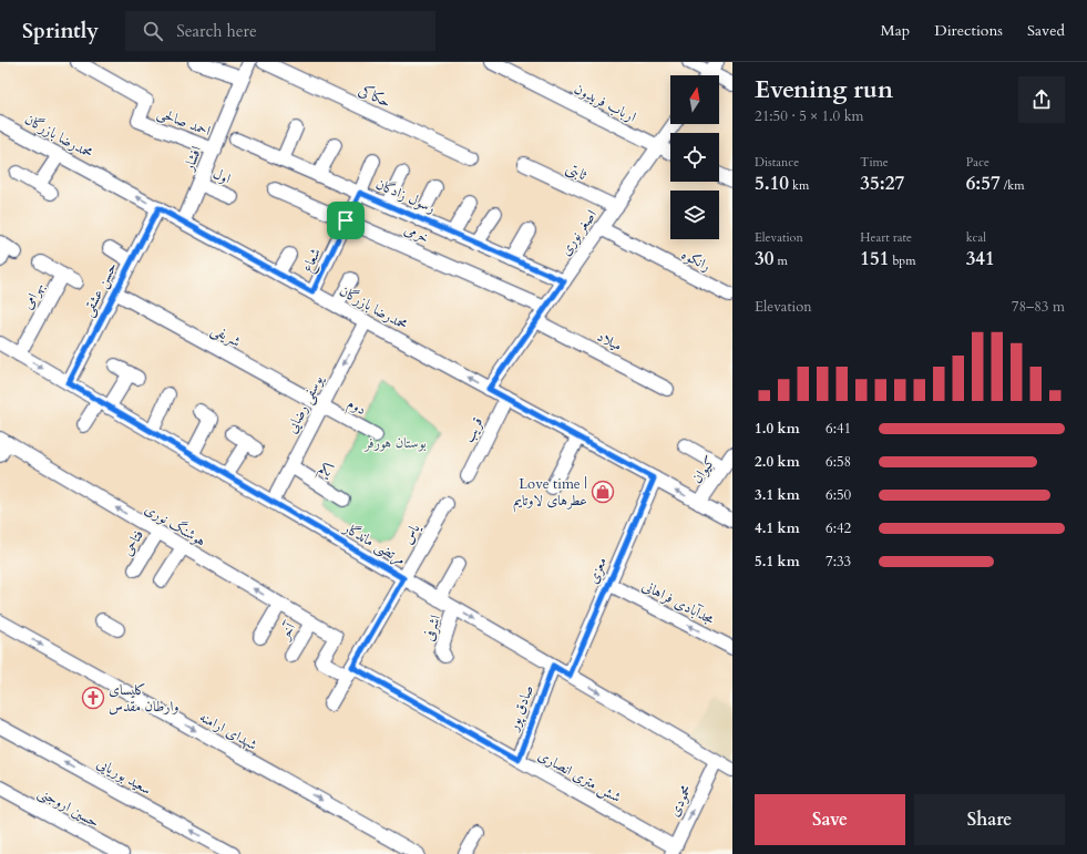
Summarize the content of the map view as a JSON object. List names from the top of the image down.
{
  "streets": {
    "street": [
      "حکاکی",
      "ارباب فریدون",
      "احمد صالحی",
      "محمدرضا بازرگان",
      "افشار",
      "ثابتی",
      "اول",
      "رسول زادگان",
      "اصغر نوری",
      "خرمی",
      "شعاع",
      "رانکوه",
      "حسن عشقی",
      "بهرامی",
      "شریفی",
      "میلاد",
      "یوسفی رضایی",
      "دوم",
      "قریب",
      "یکم",
      "کیوان",
      "هوشنگ نوری",
      "یاس",
      "فتاحی",
      "مرتضی ماندگار",
      "معزی",
      "مجدآبادی فراهانی",
      "اشرفی",
      "آخر",
      "صادق پور",
      "شهدای ارامنه",
      "سعید بوریایی",
      "شش متری انصاری",
      "محمودی",
      "حسین اروجنی"
    ]
  },
  "crossings": [
    ["ارباب فریدون", "اصغر نوری"],
    ["احمد صالحی", "افشار"],
    ["محمدرضا بازرگان", "اصغر نوری"],
    ["محمدرضا بازرگان", "شعاع"],
    ["محمدرضا بازرگان", "حسن عشقی"],
    ["محمدرضا بازرگان", "یوسفی رضایی"],
    ["محمدرضا بازرگان", "قریب"],
    ["محمدرضا بازرگان", "کیوان"],
    ["محمدرضا بازرگان", "معزی"],
    ["افشار", "اول"],
    ["ثابتی", "اصغر نوری"],
    ["رسول زادگان", "اصغر نوری"],
    ["رسول زادگان", "شعاع"],
    ["اصغر نوری", "خرمی"],
    ["اصغر نوری", "رانکوه"],
    ["اصغر نوری", "میلاد"],
    ["خرمی", "شعاع"],
    ["حسن عشقی", "شریفی"],
    ["حسن عشقی", "مرتضی ماندگار"],
    ["بهرامی", "مرتضی ماندگار"],
    ["شریفی", "یوسفی رضایی"],
    ["شریفی", "دوم"],
    ["یوسفی رضایی", "دوم"],
    ["یوسفی رضایی", "یکم"],
    ["یوسفی رضایی", "مرتضی ماندگار"],
    ["هوشنگ نوری", "فتاحی"],
    ["هوشنگ نوری", "آخر"],
    ["هوشنگ نوری", "شش متری انصاری"],
    ["یاس", "مرتضی ماندگار"],
    ["یاس", "شش متری انصاری"],
    ["مرتضی ماندگار", "معزی"],
    ["مرتضی ماندگار", "اشرفی"],
    ["مرتضی ماندگار", "صادق پور"],
    ["مرتضی ماندگار", "محمودی"],
    ["معزی", "مجدآبادی فراهانی"],
    ["صادق پور", "شش متری انصاری"],
    ["شش متری انصاری", "محمودی"]
  ],
  "one_way": [
    "یوسفی رضایی",
    "هوشنگ نوری",
    "مرتضی ماندگار",
    "مجدآبادی فراهانی",
    "شهدای ارامنه",
    "سعید بوریایی",
    "محمودی"
  ],
  "parks": ["بوستان هورفر"],
  "places": {
    "shop": ["Love time | عطرهای لاوتایم"],
    "church": ["کلیسای وارطان مقدس"]
  },
  "north": "top",
  "page": {
    "header": "Sprintly",
    "search": "Search here",
    "nav": ["Map", "Directions", "Saved"],
    "heading": ["Evening run", "21:50 · 5 × 1.0 km"],
    "stats": [
      ["Distance", "5.10 km"],
      ["Time", "35:27"],
      ["Pace", "6:57 /km"],
      ["Elevation", "30 m"],
      ["Heart rate", "151 bpm"],
      ["kcal", "341"]
    ],
    "chart": ["Elevation", "78–83 m"],
    "list": [
      {
        "name": "1.0 km",
        "note": "6:41"
      },
      {
        "name": "2.0 km",
        "note": "6:58"
      },
      {
        "name": "3.1 km",
        "note": "6:50"
      },
      {
        "name": "4.1 km",
        "note": "6:42"
      },
      {
        "name": "5.1 km",
        "note": "7:33"
      }
    ],
    "buttons": ["Save", "Share"]
  }
}
